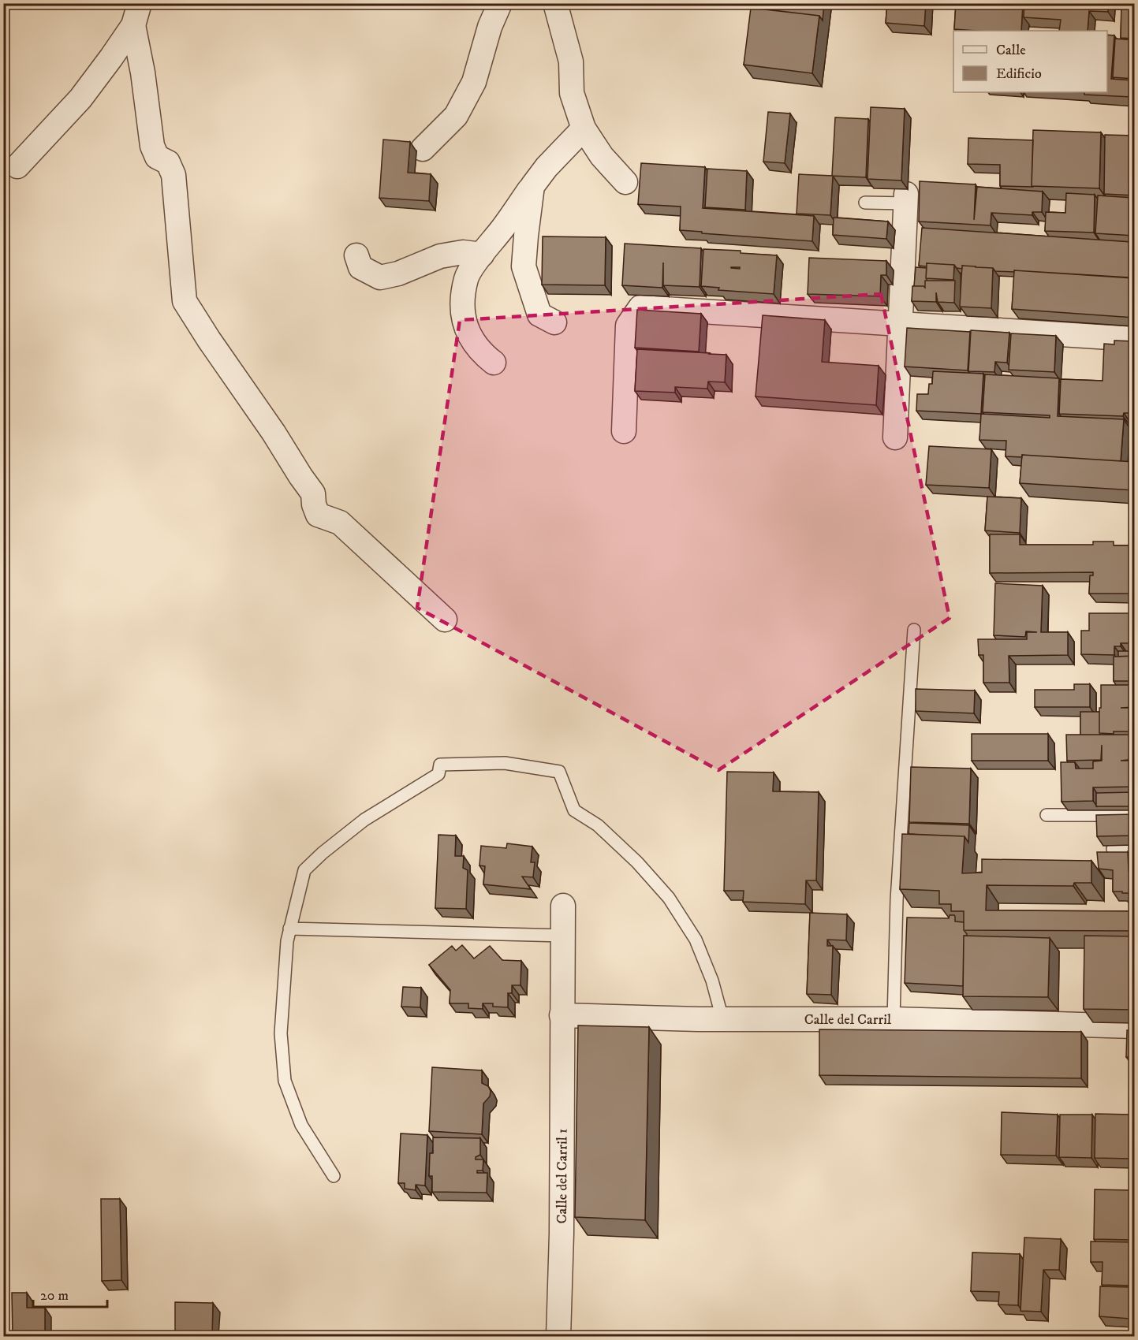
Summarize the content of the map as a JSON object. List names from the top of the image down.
{
  "streets": {
    "street": ["Calle del Carril", "Calle del Carril 1"]
  },
  "crossings": [
    ["Calle del Carril", "Calle del Carril 1"]
  ],
  "legend": ["Calle", "Edificio"],
  "scale_bar": "20 m"
}
